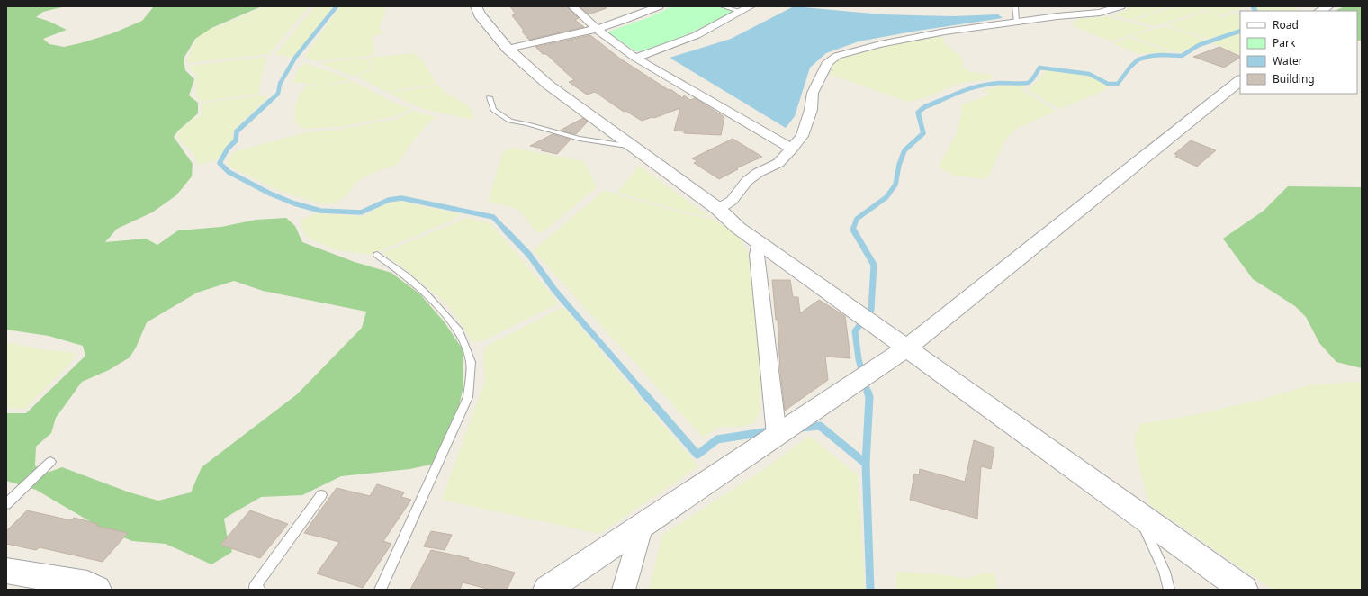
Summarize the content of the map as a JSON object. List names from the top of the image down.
{
  "legend": [
    "Road",
    "Park",
    "Water",
    "Building"
  ]
}
